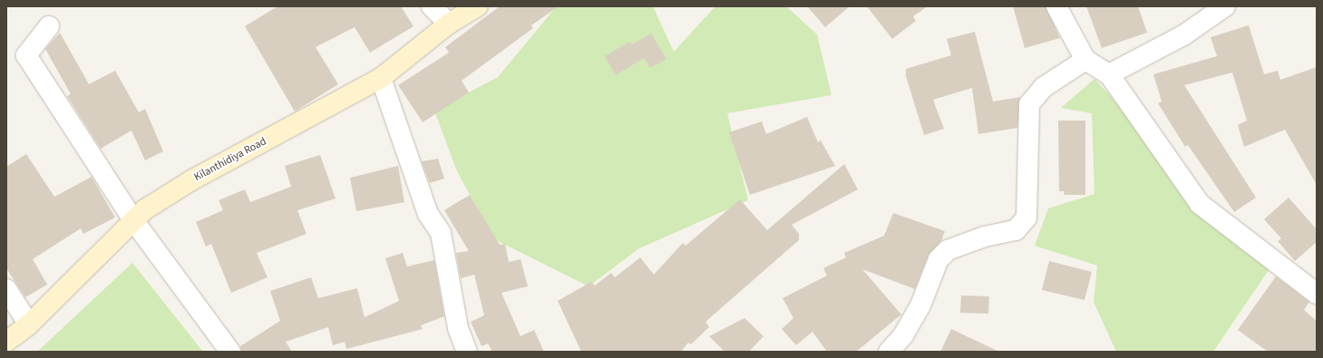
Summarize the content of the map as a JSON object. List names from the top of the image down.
{
  "streets": {
    "street": ["Kilanthidiya Road"]
  }
}
